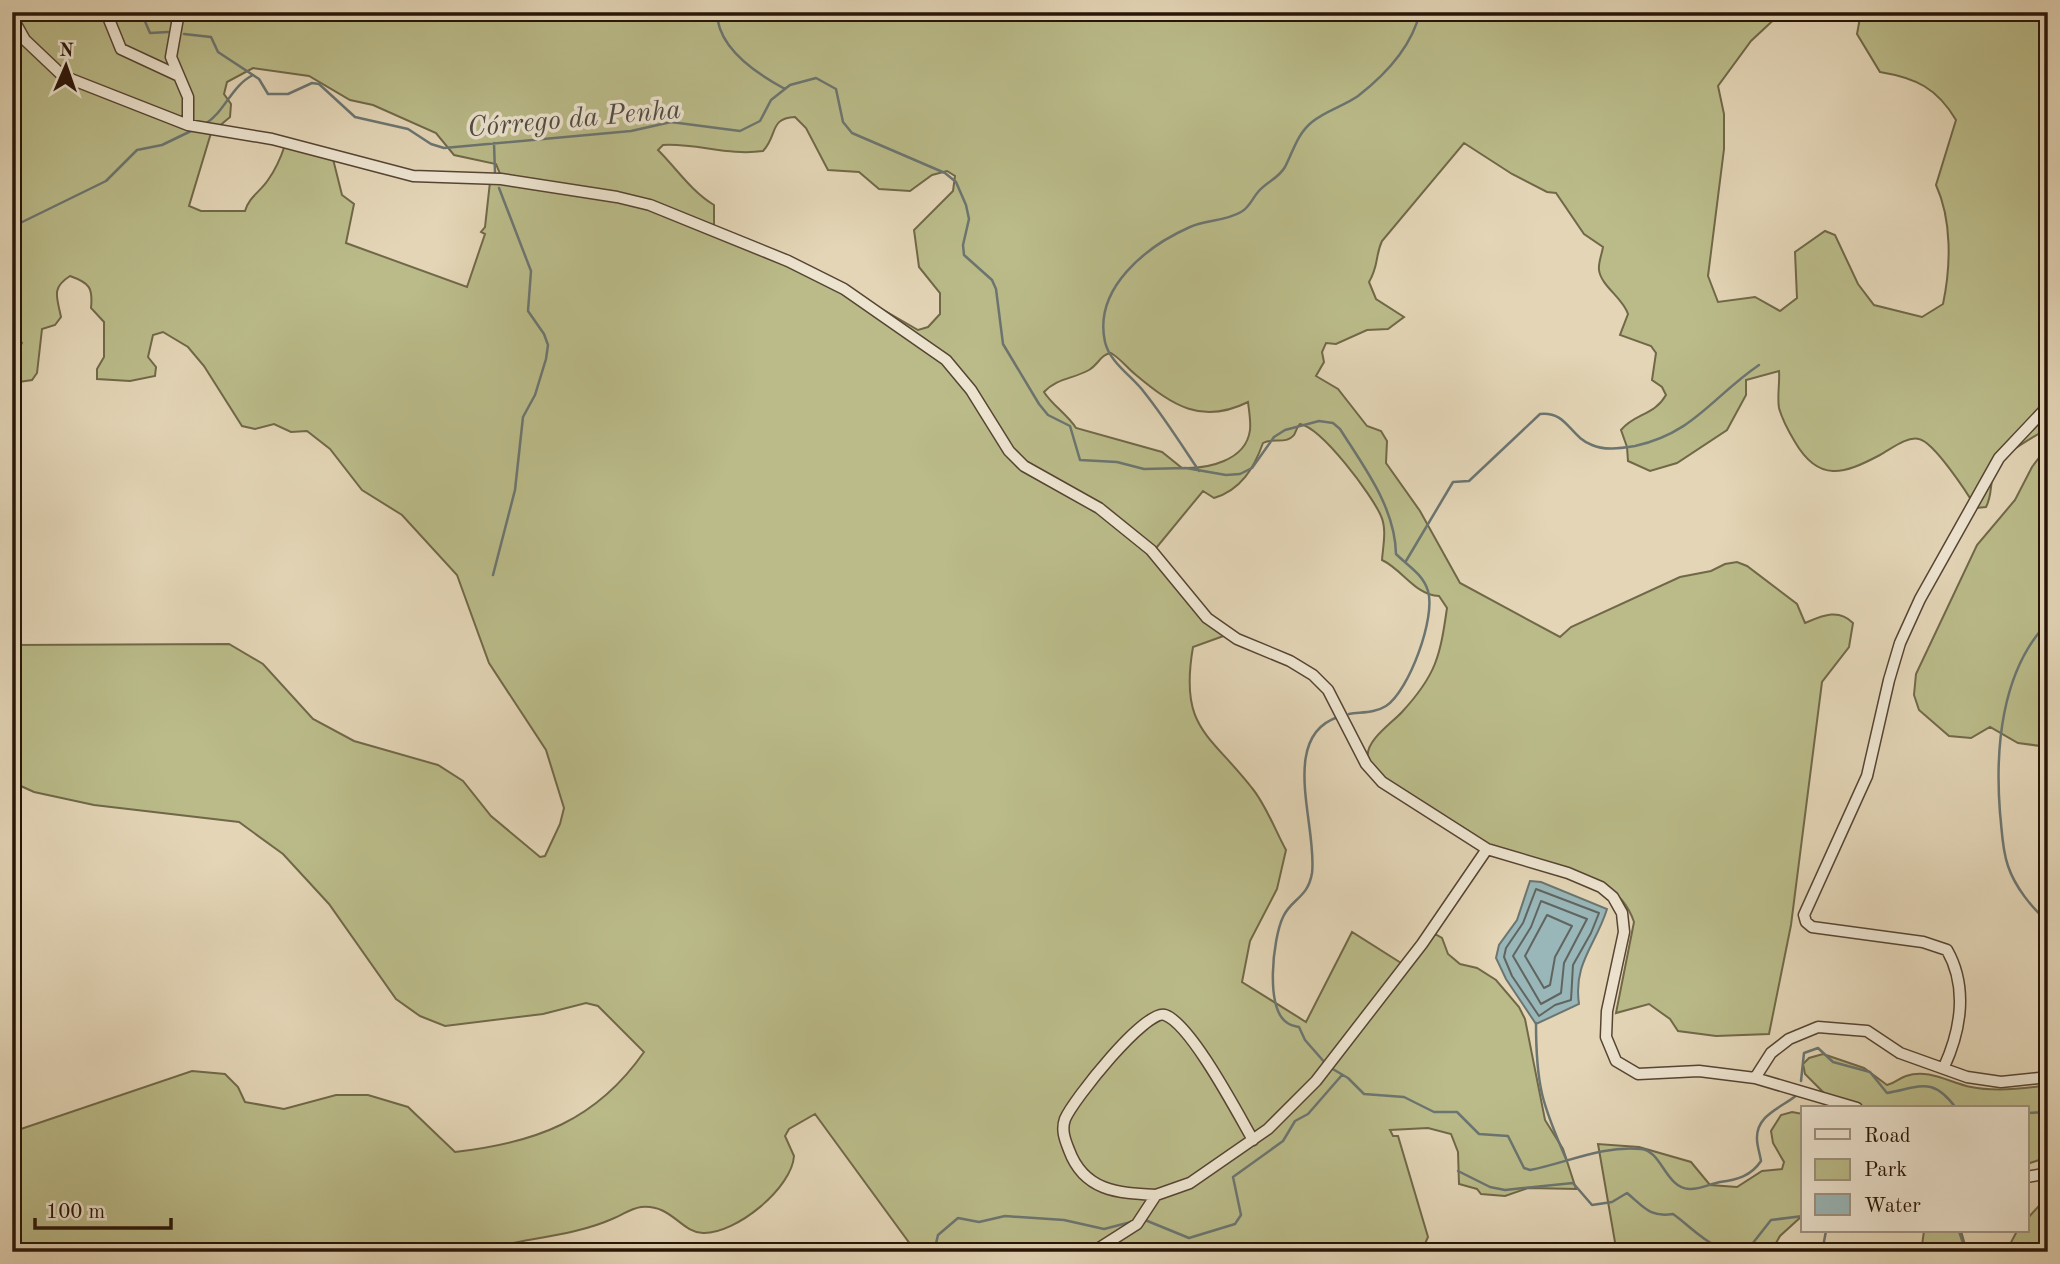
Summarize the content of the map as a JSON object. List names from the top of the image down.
{
  "water": ["Córrego da Penha"],
  "legend": ["Road", "Park", "Water"],
  "scale_bar": "100 m",
  "north": "top"
}
